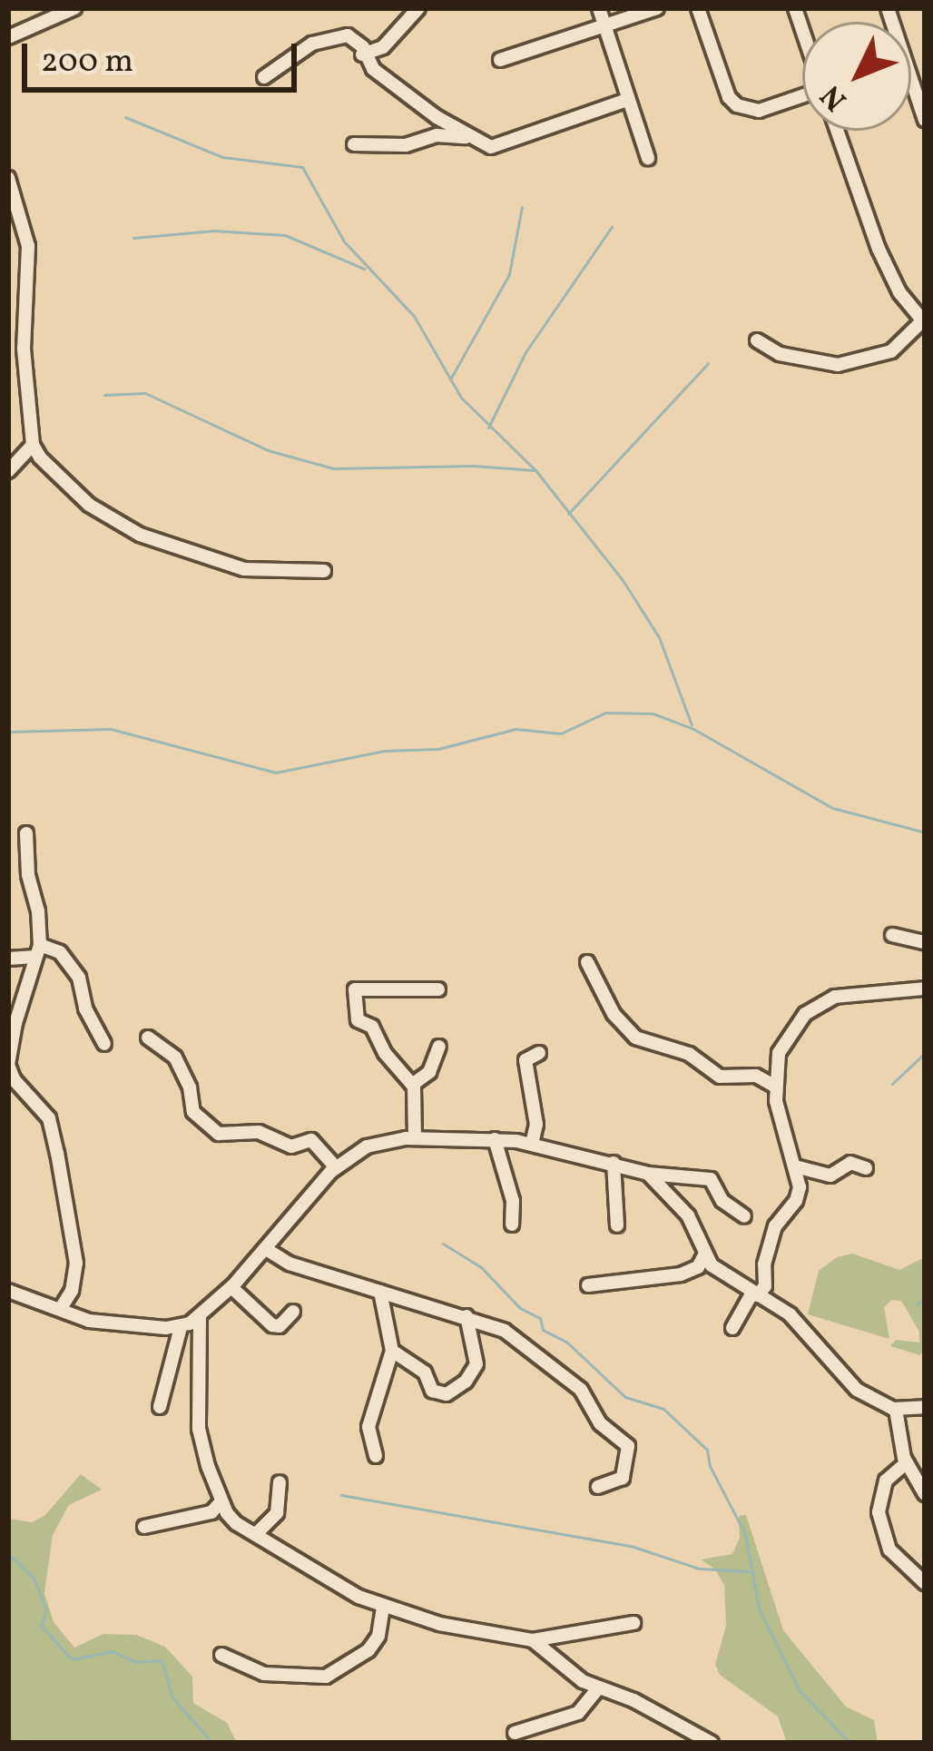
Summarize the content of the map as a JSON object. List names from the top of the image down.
{
  "scale_bar": "200 m",
  "north": "bottom left"
}
